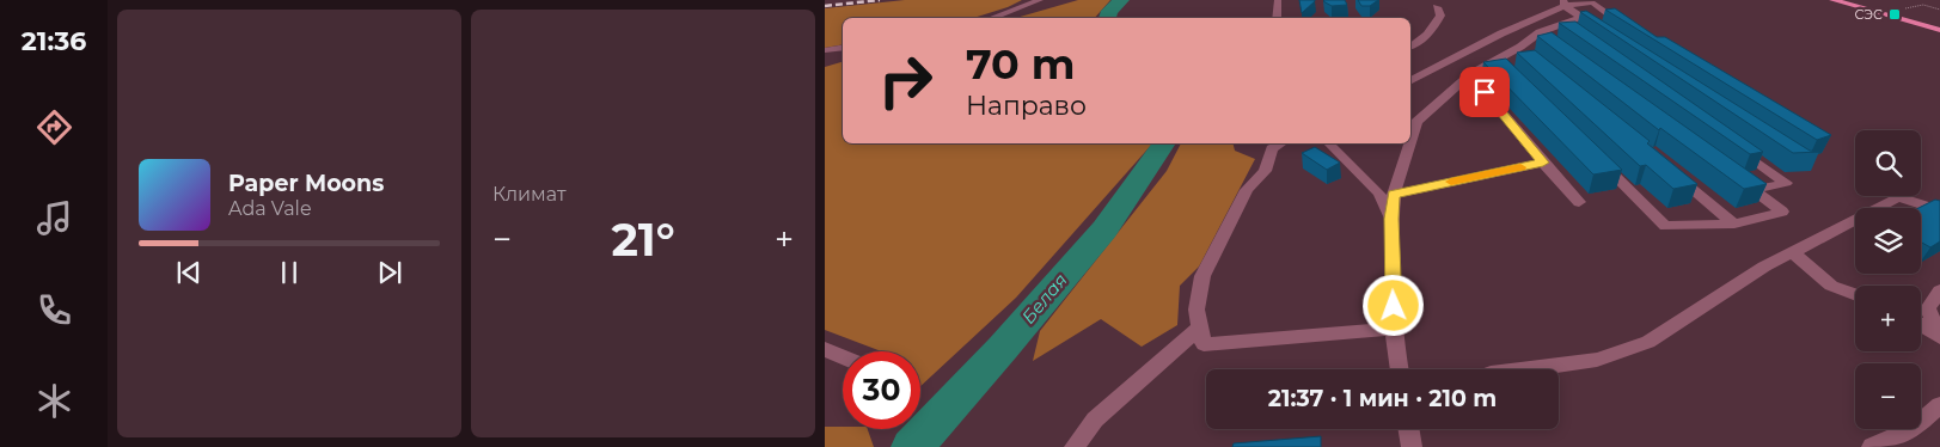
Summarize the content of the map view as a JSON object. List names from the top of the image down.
{
  "water": ["Белая"],
  "places": {
    "transit": ["СЭС"]
  },
  "page": {
    "tabs": "21:36",
    "tile": "Климат",
    "turn": ["70 m", "Направо"],
    "map_buttons": ["+", "−"],
    "song": ["Paper Moons", "Ada Vale"],
    "heat": ["−", "21°", "+"],
    "limit": "30",
    "trip": "21:37 · 1 мин · 210 m"
  }
}
